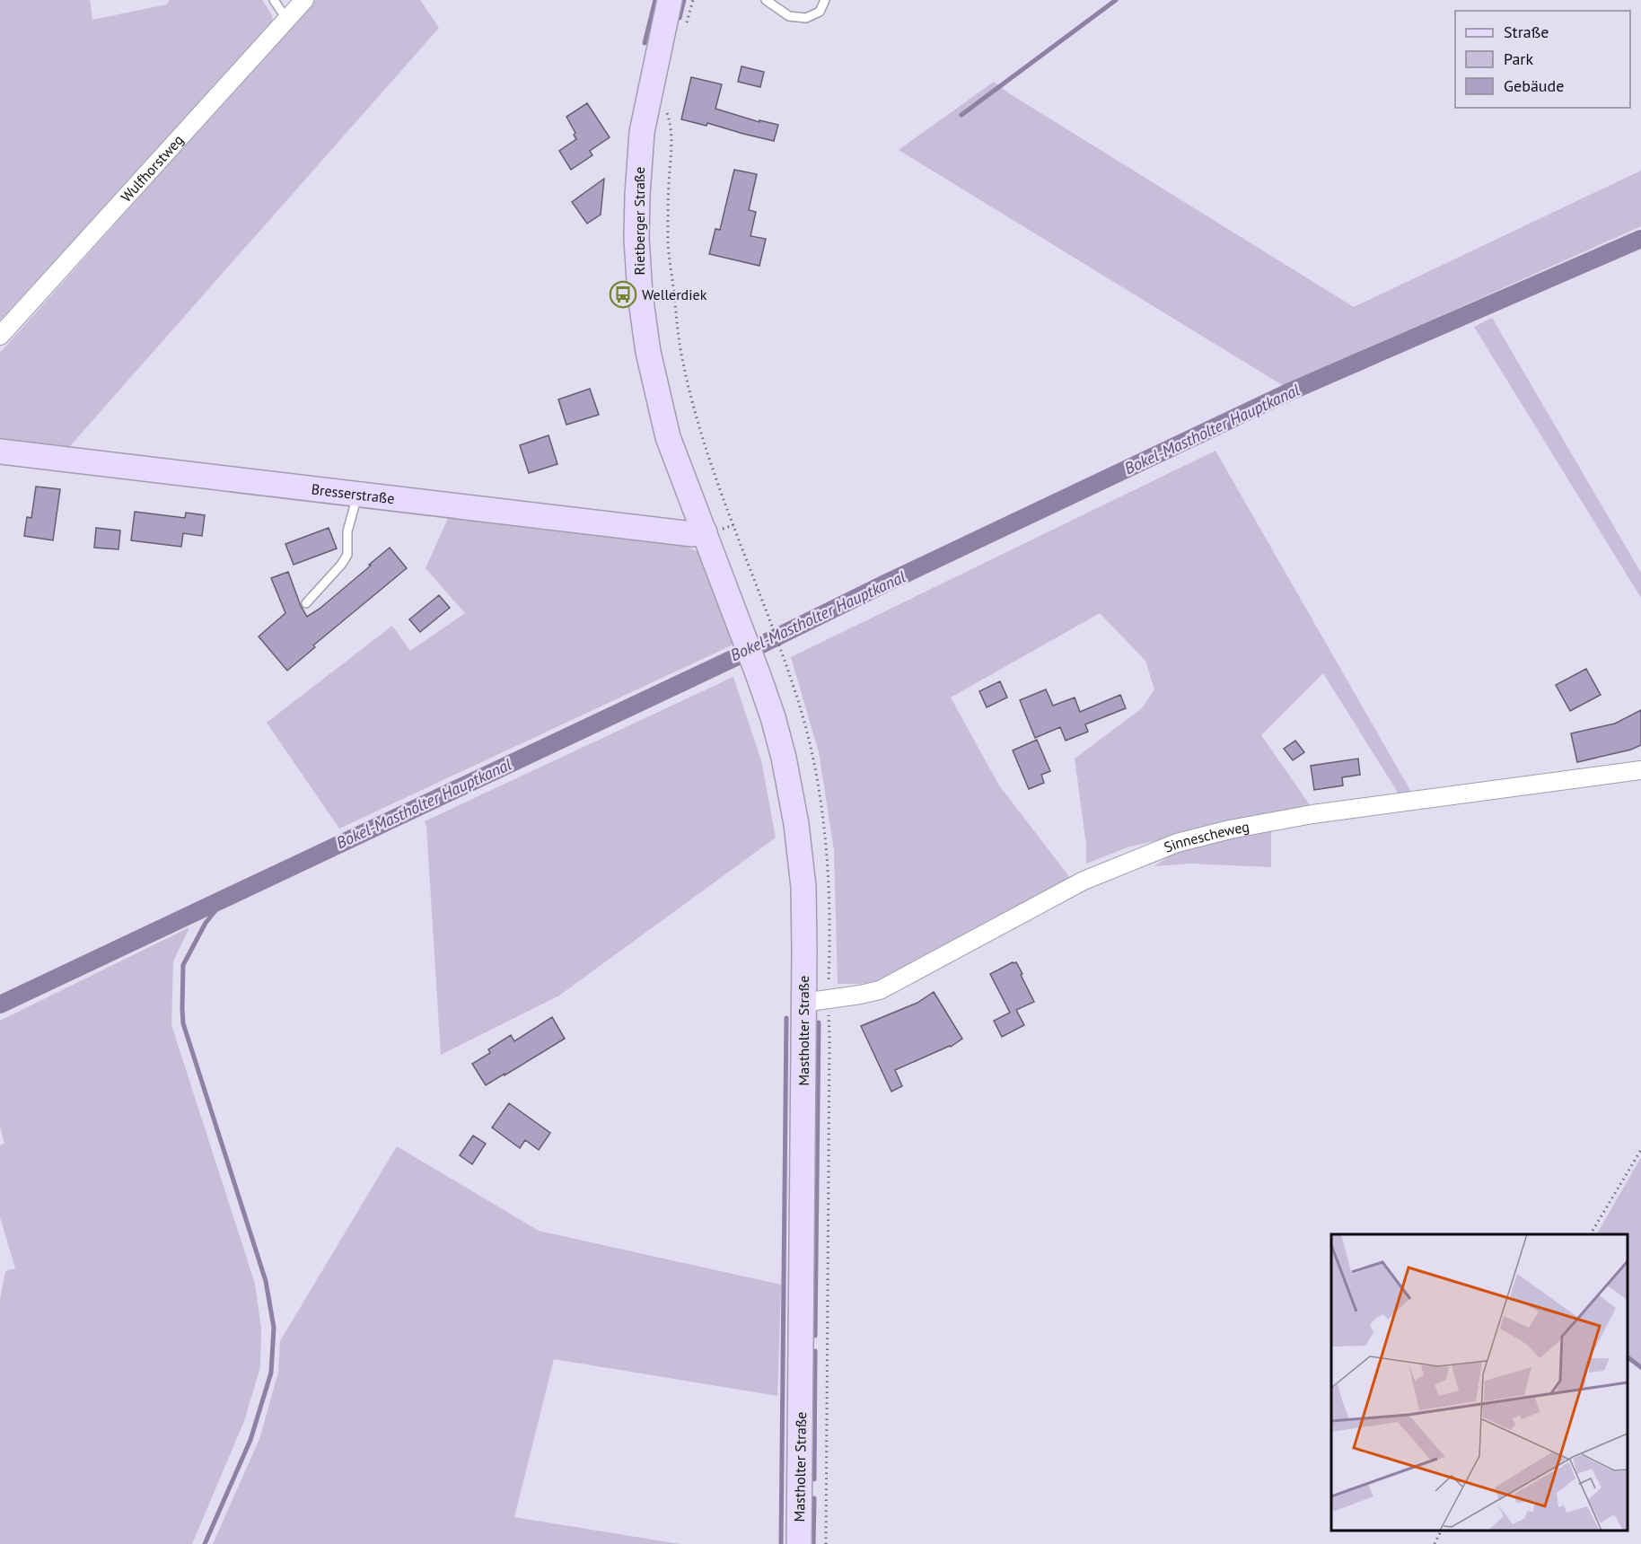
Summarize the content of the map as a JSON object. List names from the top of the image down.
{
  "streets": {
    "main road": ["Rietberger Straße", "Bresserstraße", "Mastholter Straße"],
    "street": ["Wulfhorstweg", "Sinnescheweg"]
  },
  "crossings": [
    ["Rietberger Straße", "Bresserstraße"],
    ["Rietberger Straße", "Mastholter Straße"],
    ["Bresserstraße", "Mastholter Straße"],
    ["Sinnescheweg", "Mastholter Straße"]
  ],
  "water": ["Bokel-Mastholter Hauptkanal"],
  "places": {
    "bus stop": ["Wellerdiek"]
  },
  "legend": ["Straße", "Park", "Gebäude"]
}
